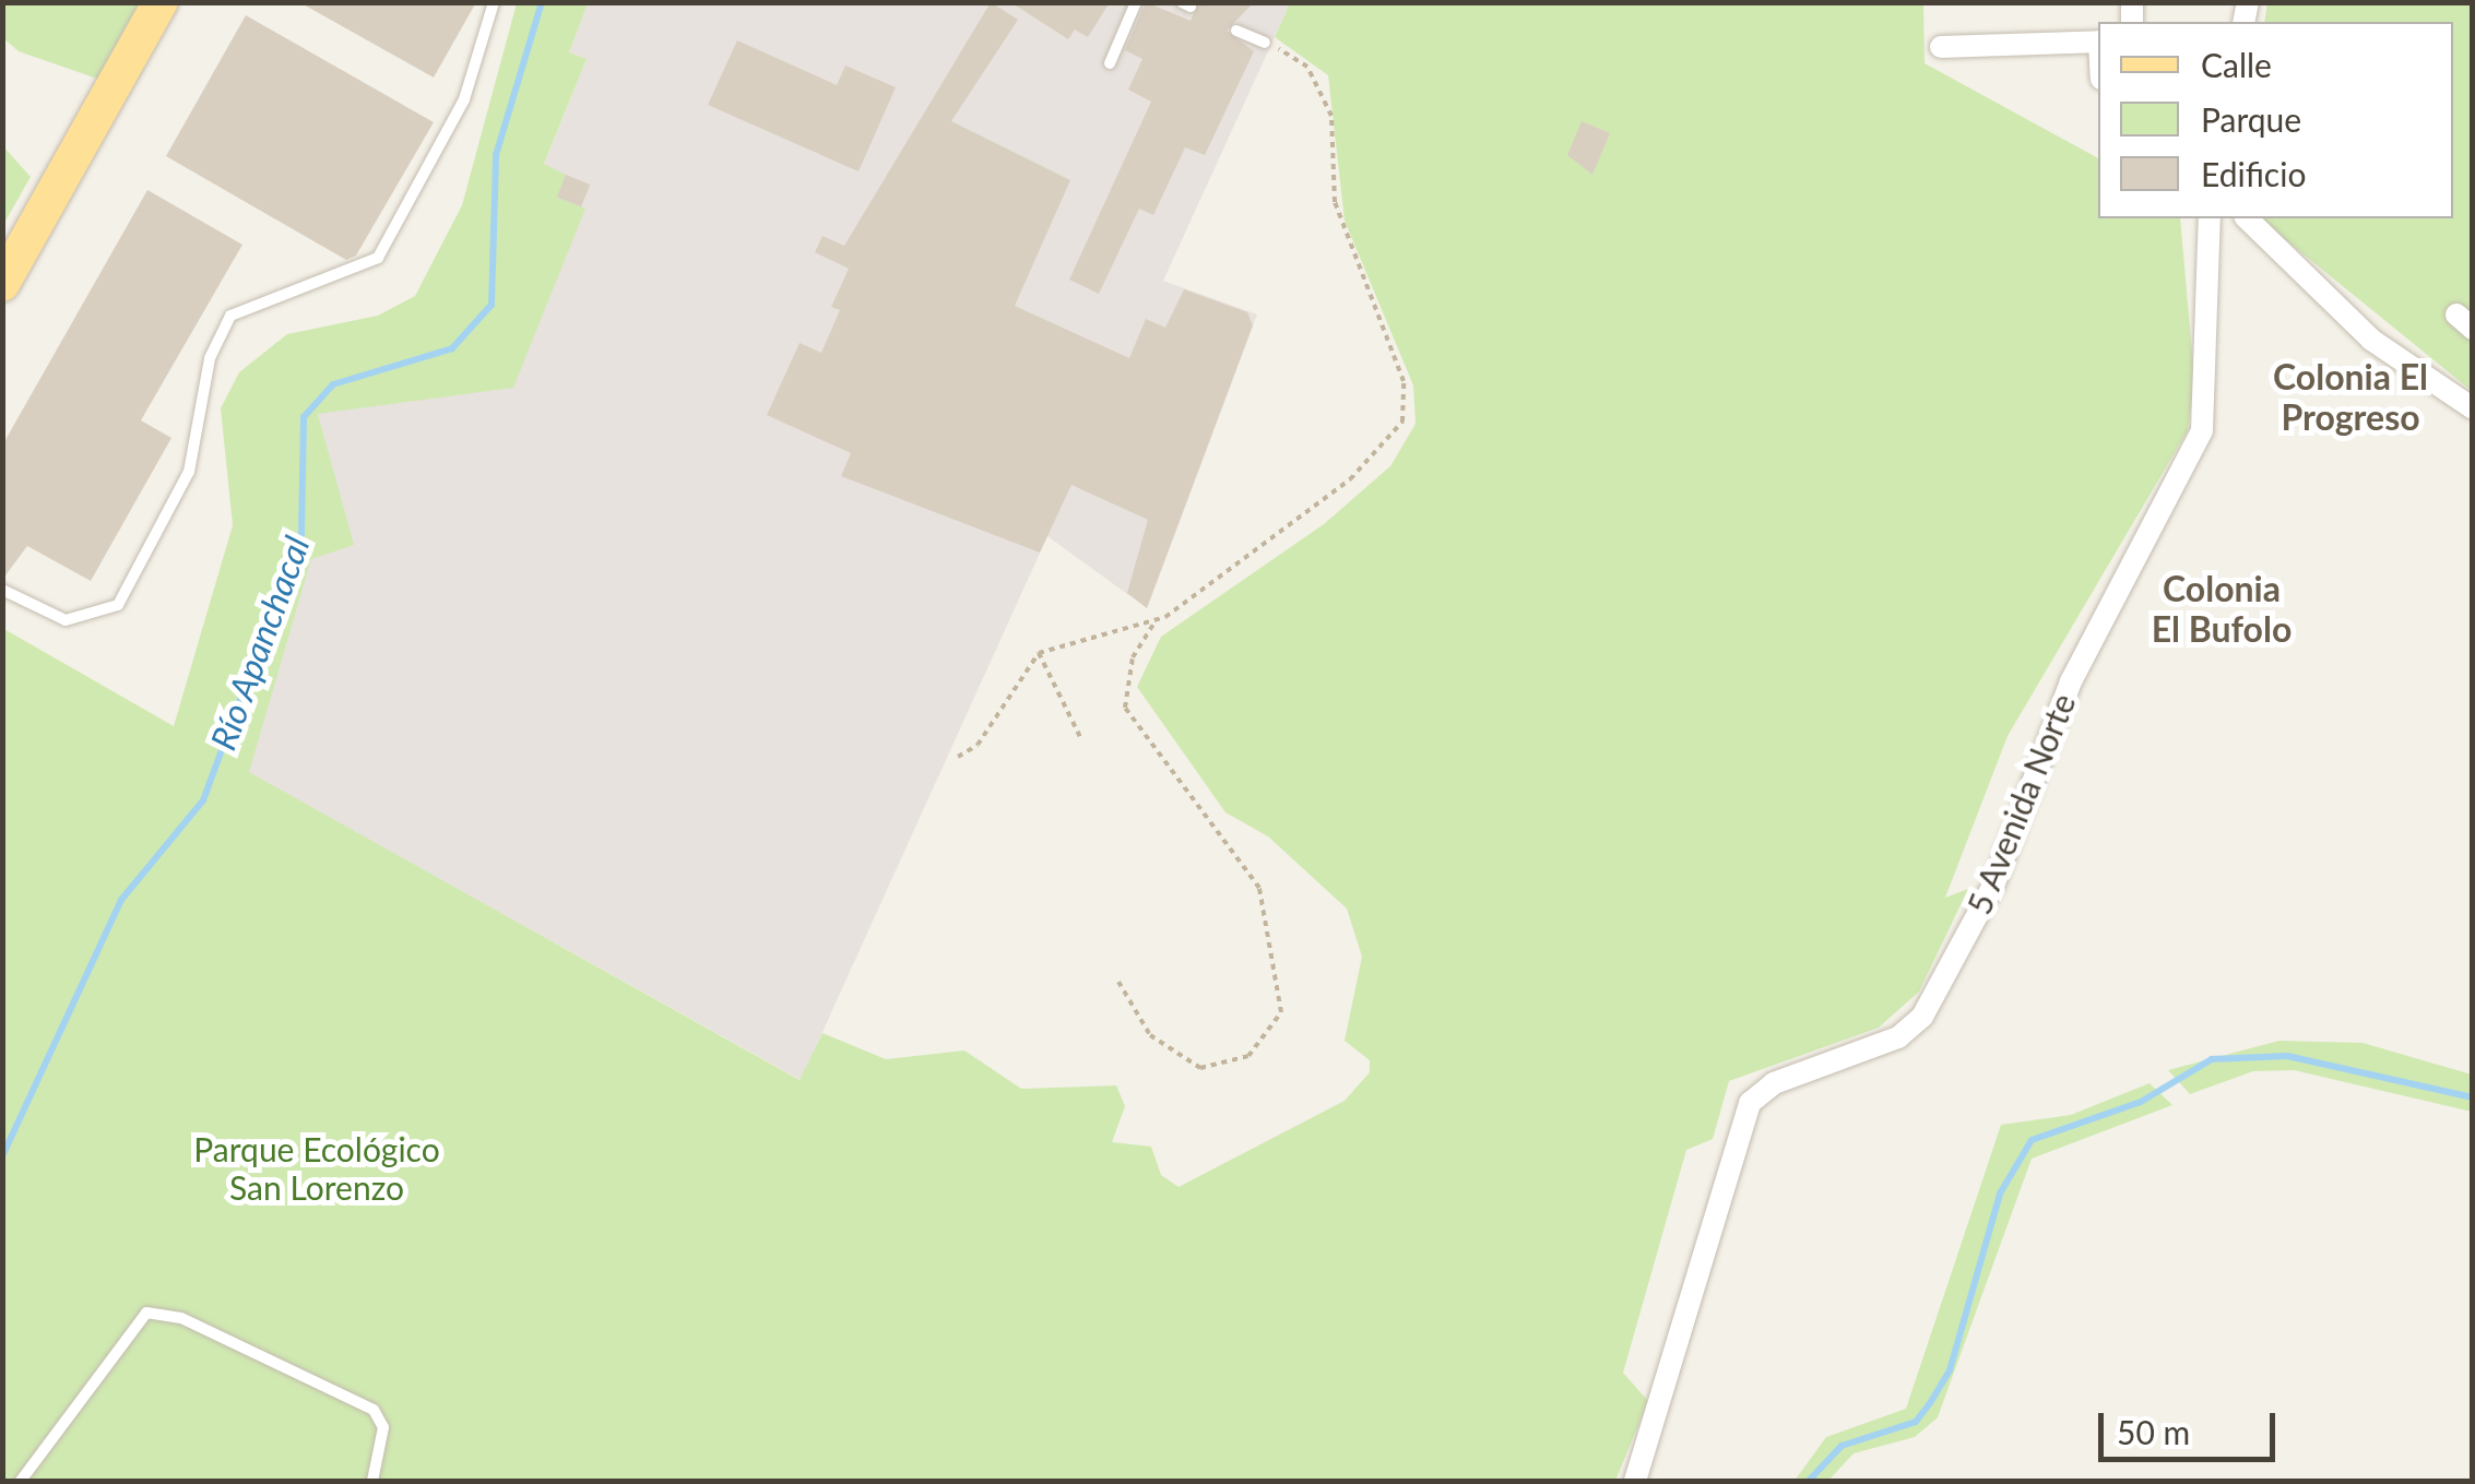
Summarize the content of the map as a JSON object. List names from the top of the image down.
{
  "streets": {
    "street": ["5 Avenida Norte"]
  },
  "districts": ["Colonia El Progreso", "Colonia El Bufolo"],
  "water": ["Río Apanchacal"],
  "parks": ["Parque Ecológico San Lorenzo"],
  "legend": ["Calle", "Parque", "Edificio"],
  "scale_bar": "50 m"
}
